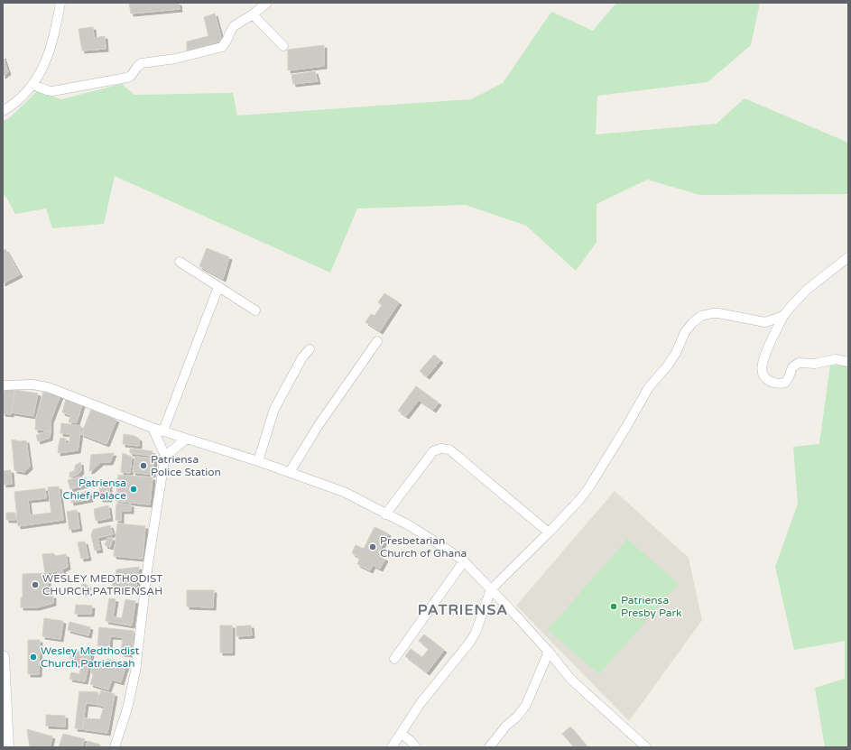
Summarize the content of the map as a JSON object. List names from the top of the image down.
{
  "districts": ["PATRIENSA"],
  "places": [
    "Patriensa Police Station",
    "Patriensa Chief Palace",
    "Presbetarian Church of Ghana",
    "WESLEY MEDTHODIST CHURCH,PATRIENSAH",
    "Patriensa Presby Park",
    "Wesley Medthodist Church,Patriensah"
  ]
}
